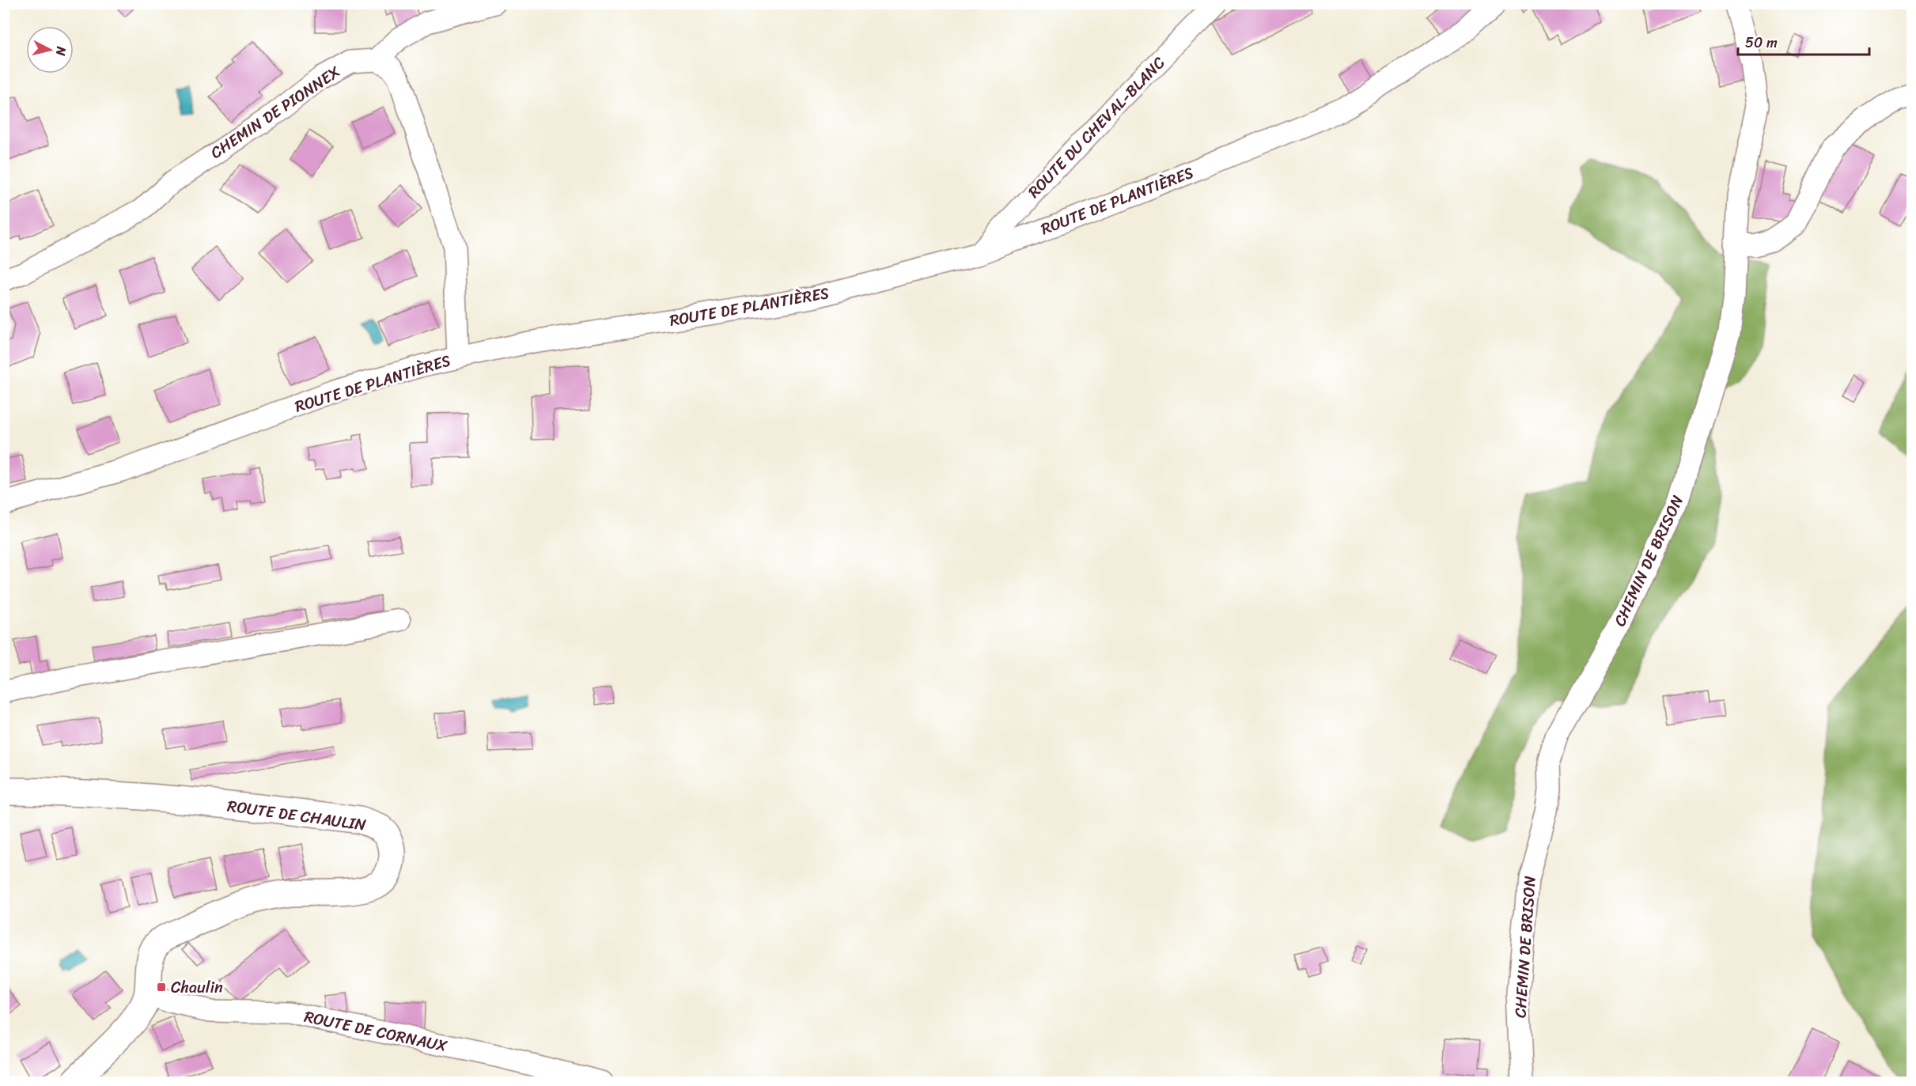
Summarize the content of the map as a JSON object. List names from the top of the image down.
{
  "streets": {
    "street": [
      "CHEMIN DE PIONNEX",
      "ROUTE DU CHEVAL-BLANC",
      "ROUTE DE PLANTIÈRES",
      "CHEMIN DE BRISON",
      "ROUTE DE CHAULIN",
      "ROUTE DE CORNAUX"
    ]
  },
  "crossings": [
    ["ROUTE DU CHEVAL-BLANC", "ROUTE DE PLANTIÈRES"],
    ["ROUTE DE CHAULIN", "ROUTE DE CORNAUX"]
  ],
  "places": {
    "transit": ["Chaulin"]
  },
  "scale_bar": "50 m",
  "north": "right"
}
